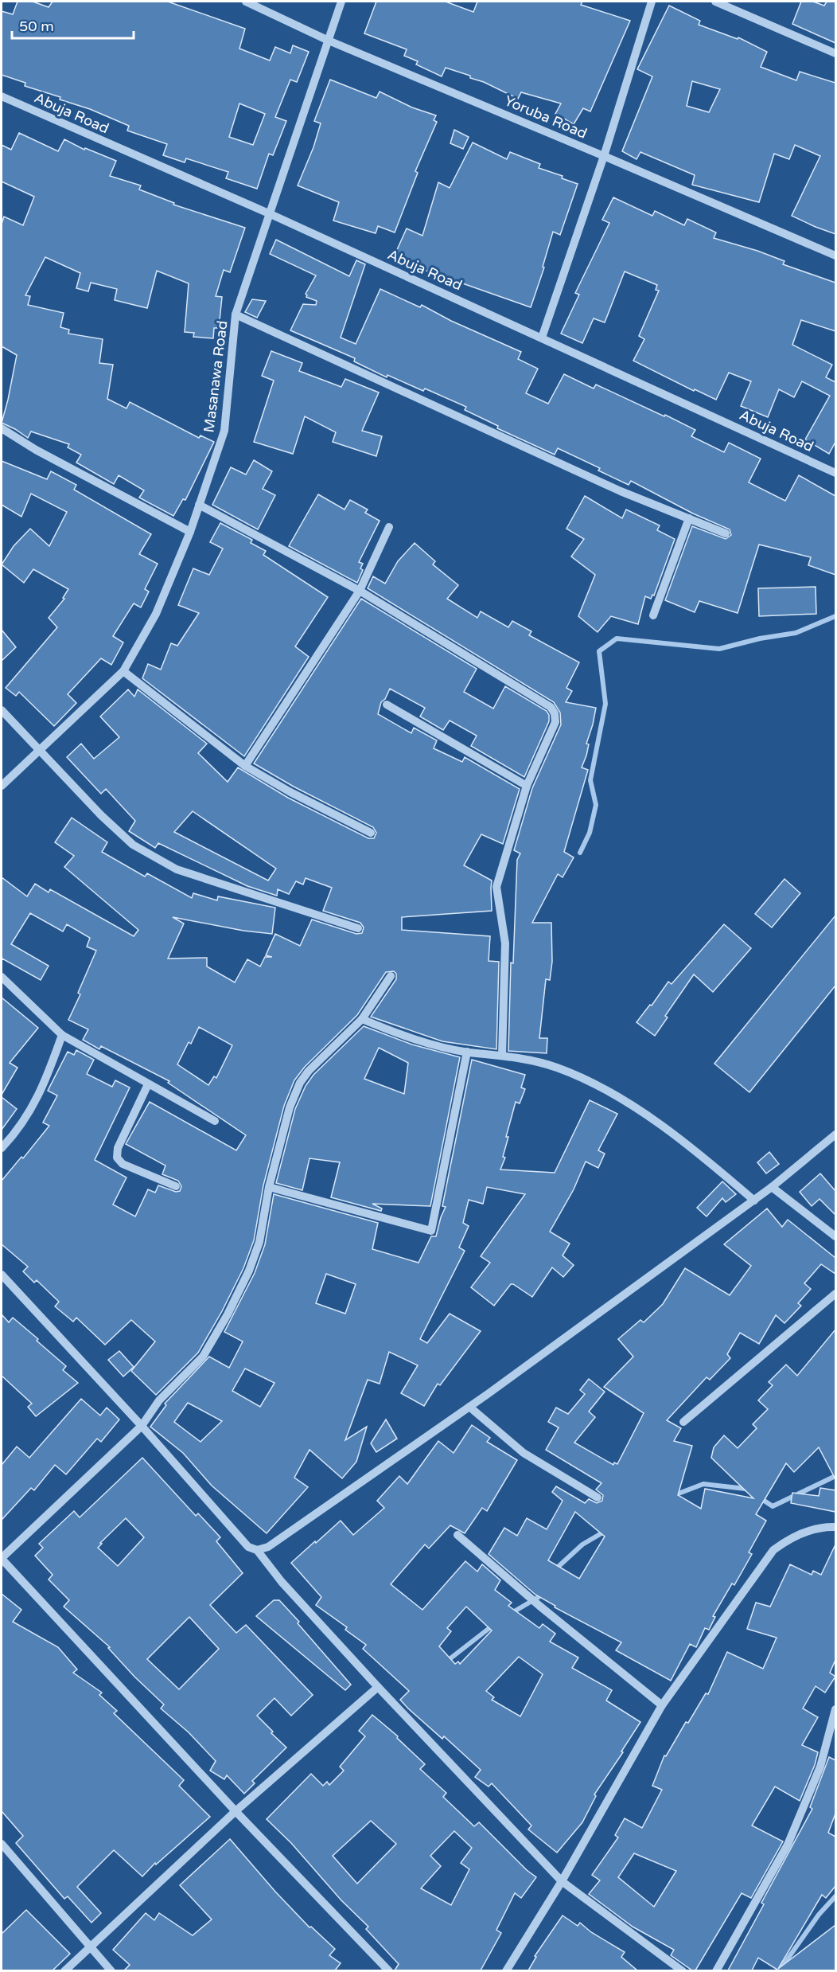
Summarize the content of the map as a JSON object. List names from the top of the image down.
{
  "streets": {
    "street": ["Abuja Road", "Yoruba Road", "Masanawa Road"]
  },
  "crossings": [
    ["Abuja Road", "Masanawa Road"],
    ["Yoruba Road", "Masanawa Road"]
  ],
  "scale_bar": "50 m"
}
